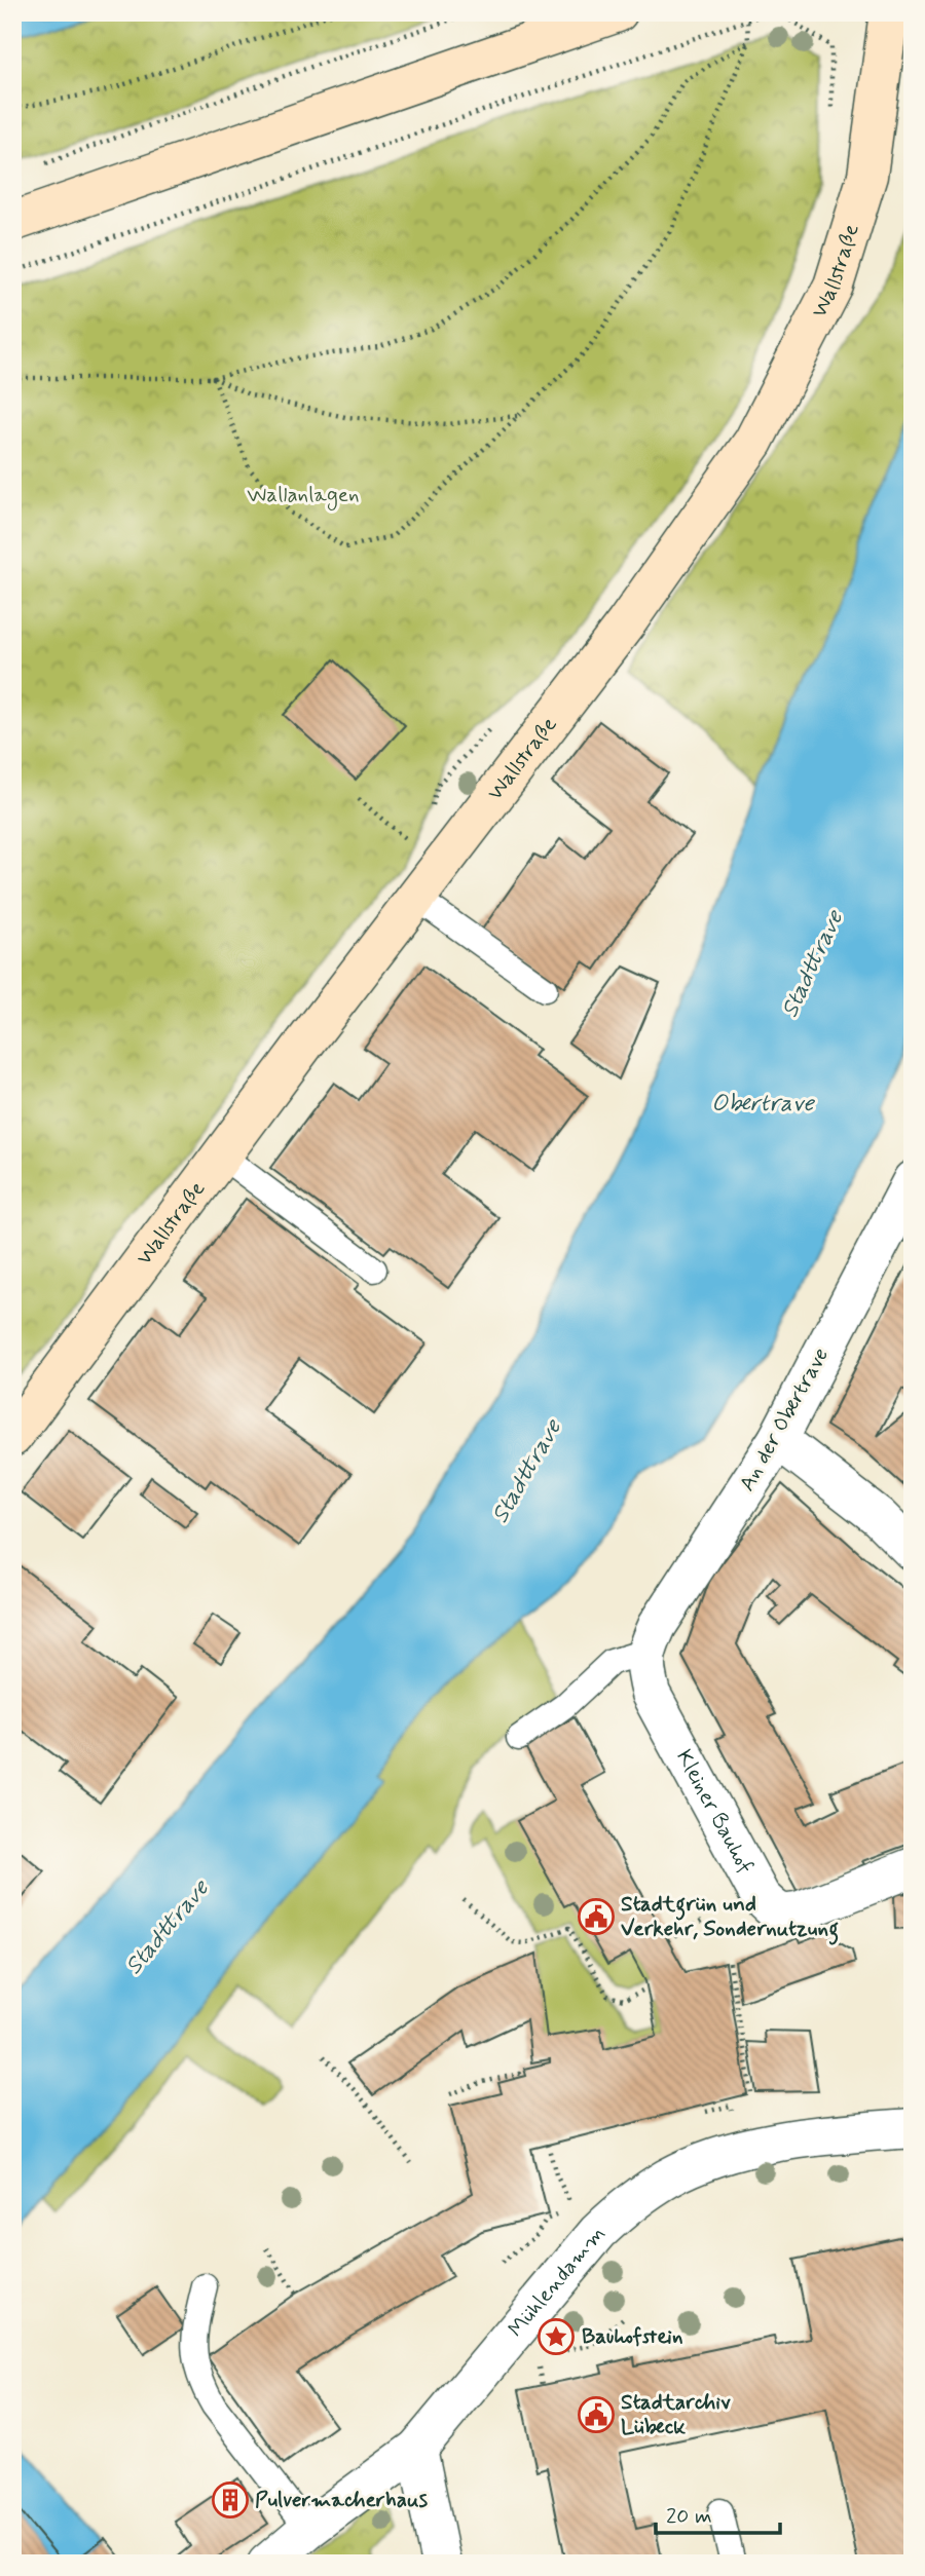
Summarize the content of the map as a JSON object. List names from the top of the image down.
{
  "streets": {
    "main road": ["Wallstraße"],
    "street": ["An der Obertrave", "Kleiner Bauhof", "Mühlendamm"]
  },
  "crossings": [
    ["An der Obertrave", "Kleiner Bauhof"]
  ],
  "water": ["Stadttrave", "Obertrave"],
  "parks": ["Wallanlagen"],
  "places": {
    "public building": ["Stadtgrün und Verkehr, Sondernutzung", "Stadtarchiv Lübeck"],
    "place": ["Bauhofstein"],
    "building": ["Pulvermacherhaus"]
  },
  "scale_bar": "20 m"
}
